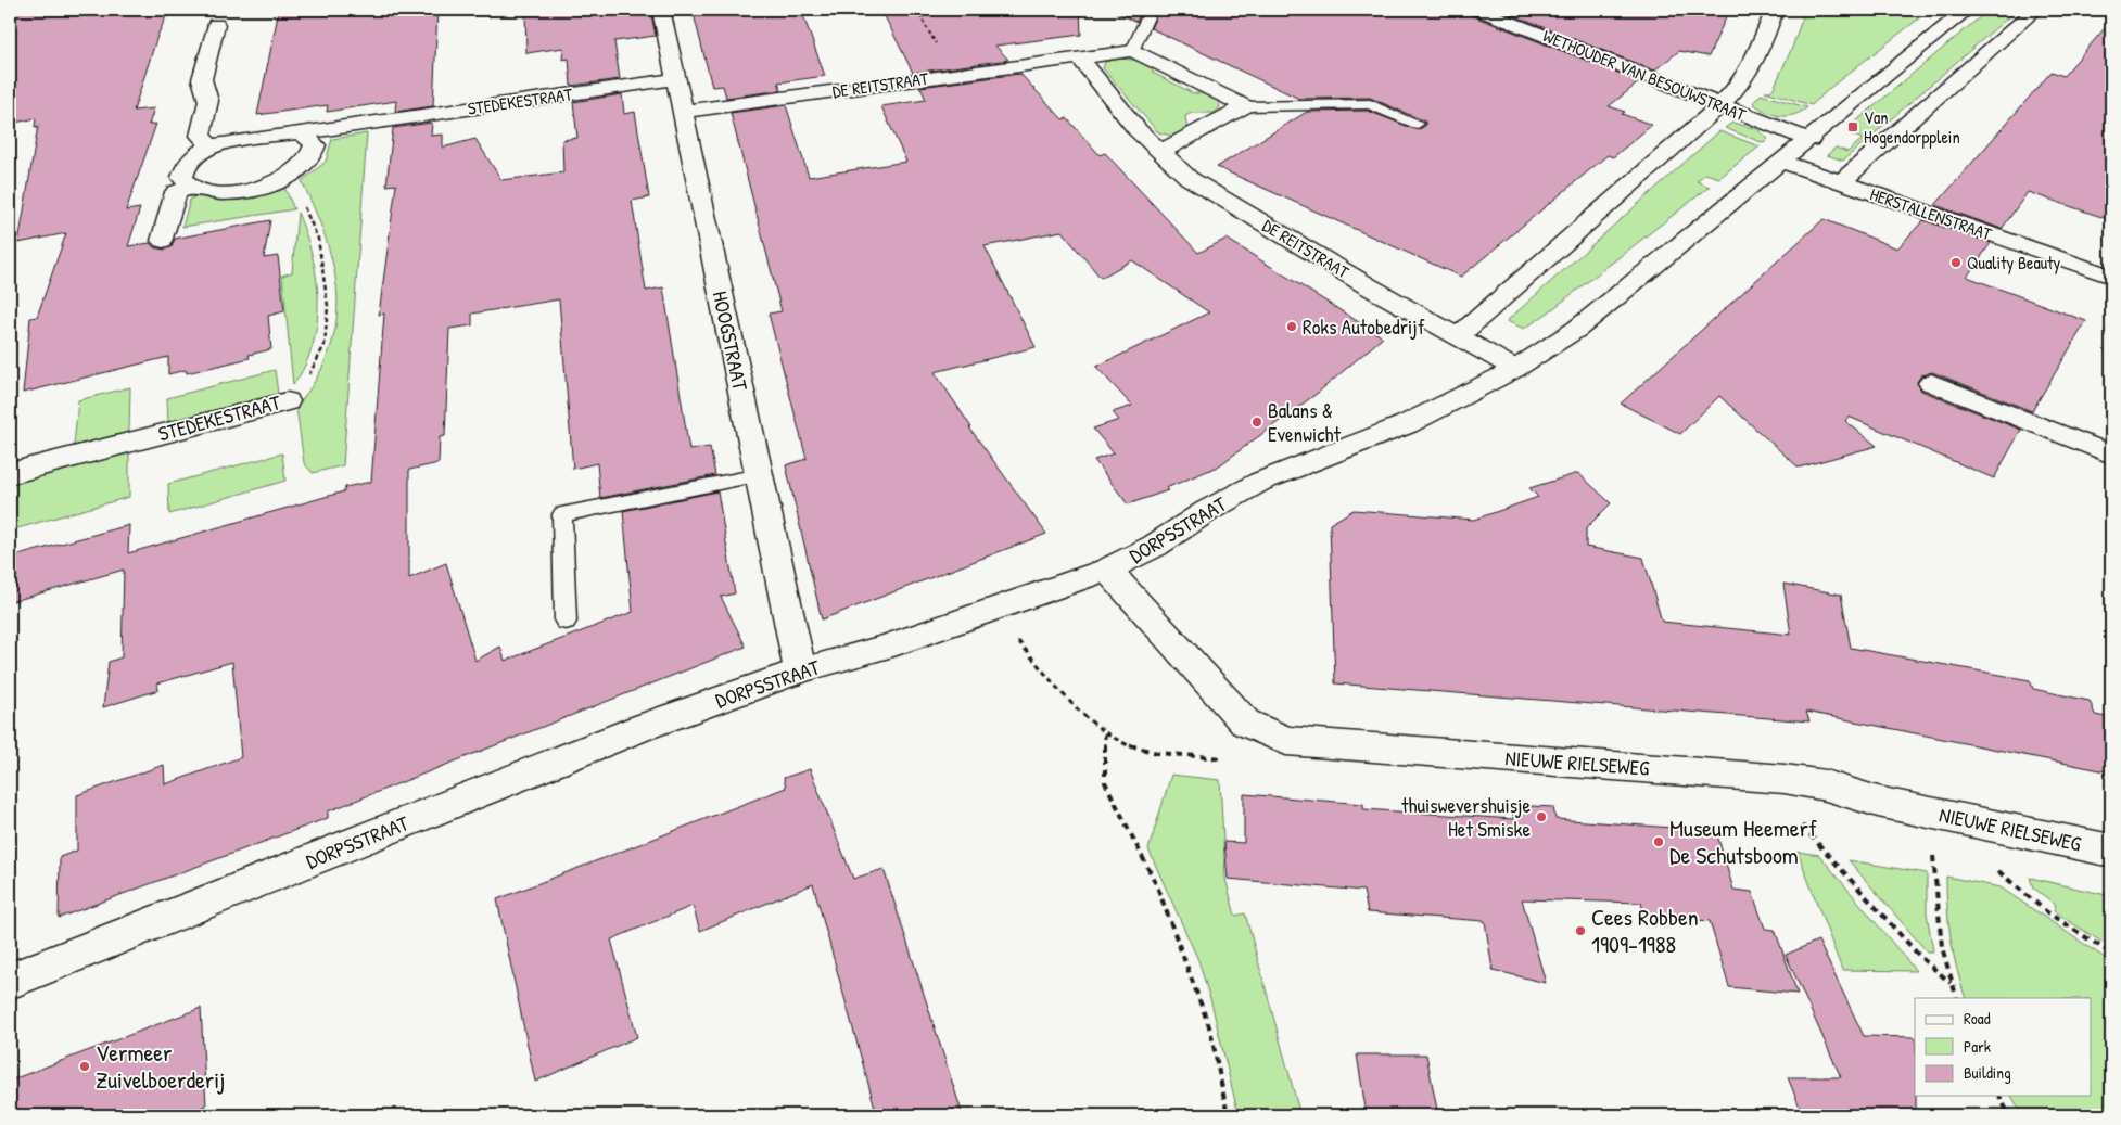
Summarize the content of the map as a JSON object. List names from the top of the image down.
{
  "streets": {
    "street": [
      "WETHOUDER VAN BESOUWSTRAAT",
      "DE REITSTRAAT",
      "STEDEKESTRAAT",
      "HERSTALLENSTRAAT",
      "HOOGSTRAAT",
      "DORPSSTRAAT",
      "NIEUWE RIELSEWEG"
    ]
  },
  "crossings": [
    ["DE REITSTRAAT", "HOOGSTRAAT"],
    ["STEDEKESTRAAT", "HOOGSTRAAT"],
    ["HOOGSTRAAT", "DORPSSTRAAT"],
    ["DORPSSTRAAT", "NIEUWE RIELSEWEG"]
  ],
  "places": {
    "transit": ["Van Hogendorpplein"],
    "other": [
      "Quality Beauty",
      "Roks Autobedrijf",
      "Balans & Evenwicht",
      "thuiswevershuisje Het Smiske",
      "Museum Heemerf De Schutsboom",
      "Cees Robben 1909-1988",
      "Vermeer Zuivelboerderij"
    ]
  },
  "legend": ["Road", "Park", "Building"]
}
